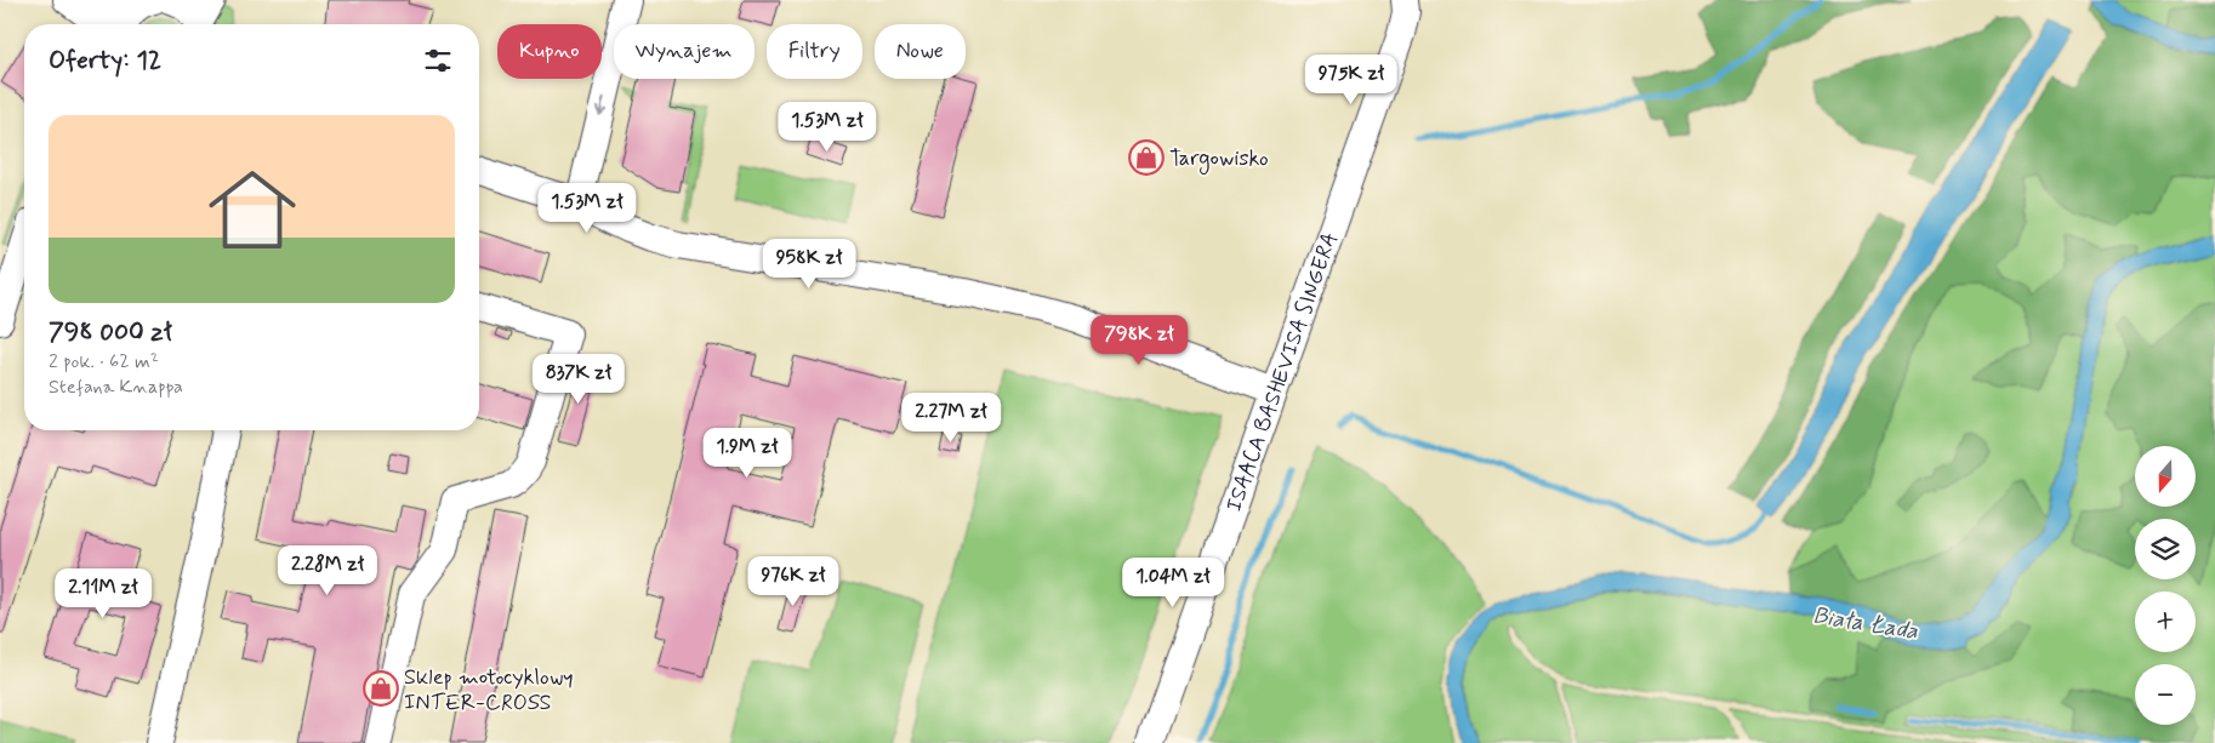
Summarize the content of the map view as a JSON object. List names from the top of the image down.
{
  "streets": {
    "street": ["ISAACA BASHEVISA SINGERA"]
  },
  "water": ["Biała Łada"],
  "places": {
    "shop": ["Targowisko", "Sklep motocyklowy INTER-CROSS"]
  },
  "north": "bottom",
  "page": {
    "chip": [
      "Kupno",
      "Wynajem",
      "Filtry",
      "Nowe"
    ],
    "heading": "Oferty: 12",
    "price": [
      "975K zł",
      "1.53M zł",
      "1.53M zł",
      "958K zł",
      "798K zł",
      "837K zł",
      "2.27M zł",
      "1.9M zł",
      "2.28M zł",
      "976K zł",
      "1.04M zł",
      "2.11M zł"
    ],
    "list": [
      {
        "name": "798 000 zł",
        "note": "2 pok. · 62 m² · Stefana Knappa"
      }
    ],
    "map_buttons": ["+", "−"]
  }
}
